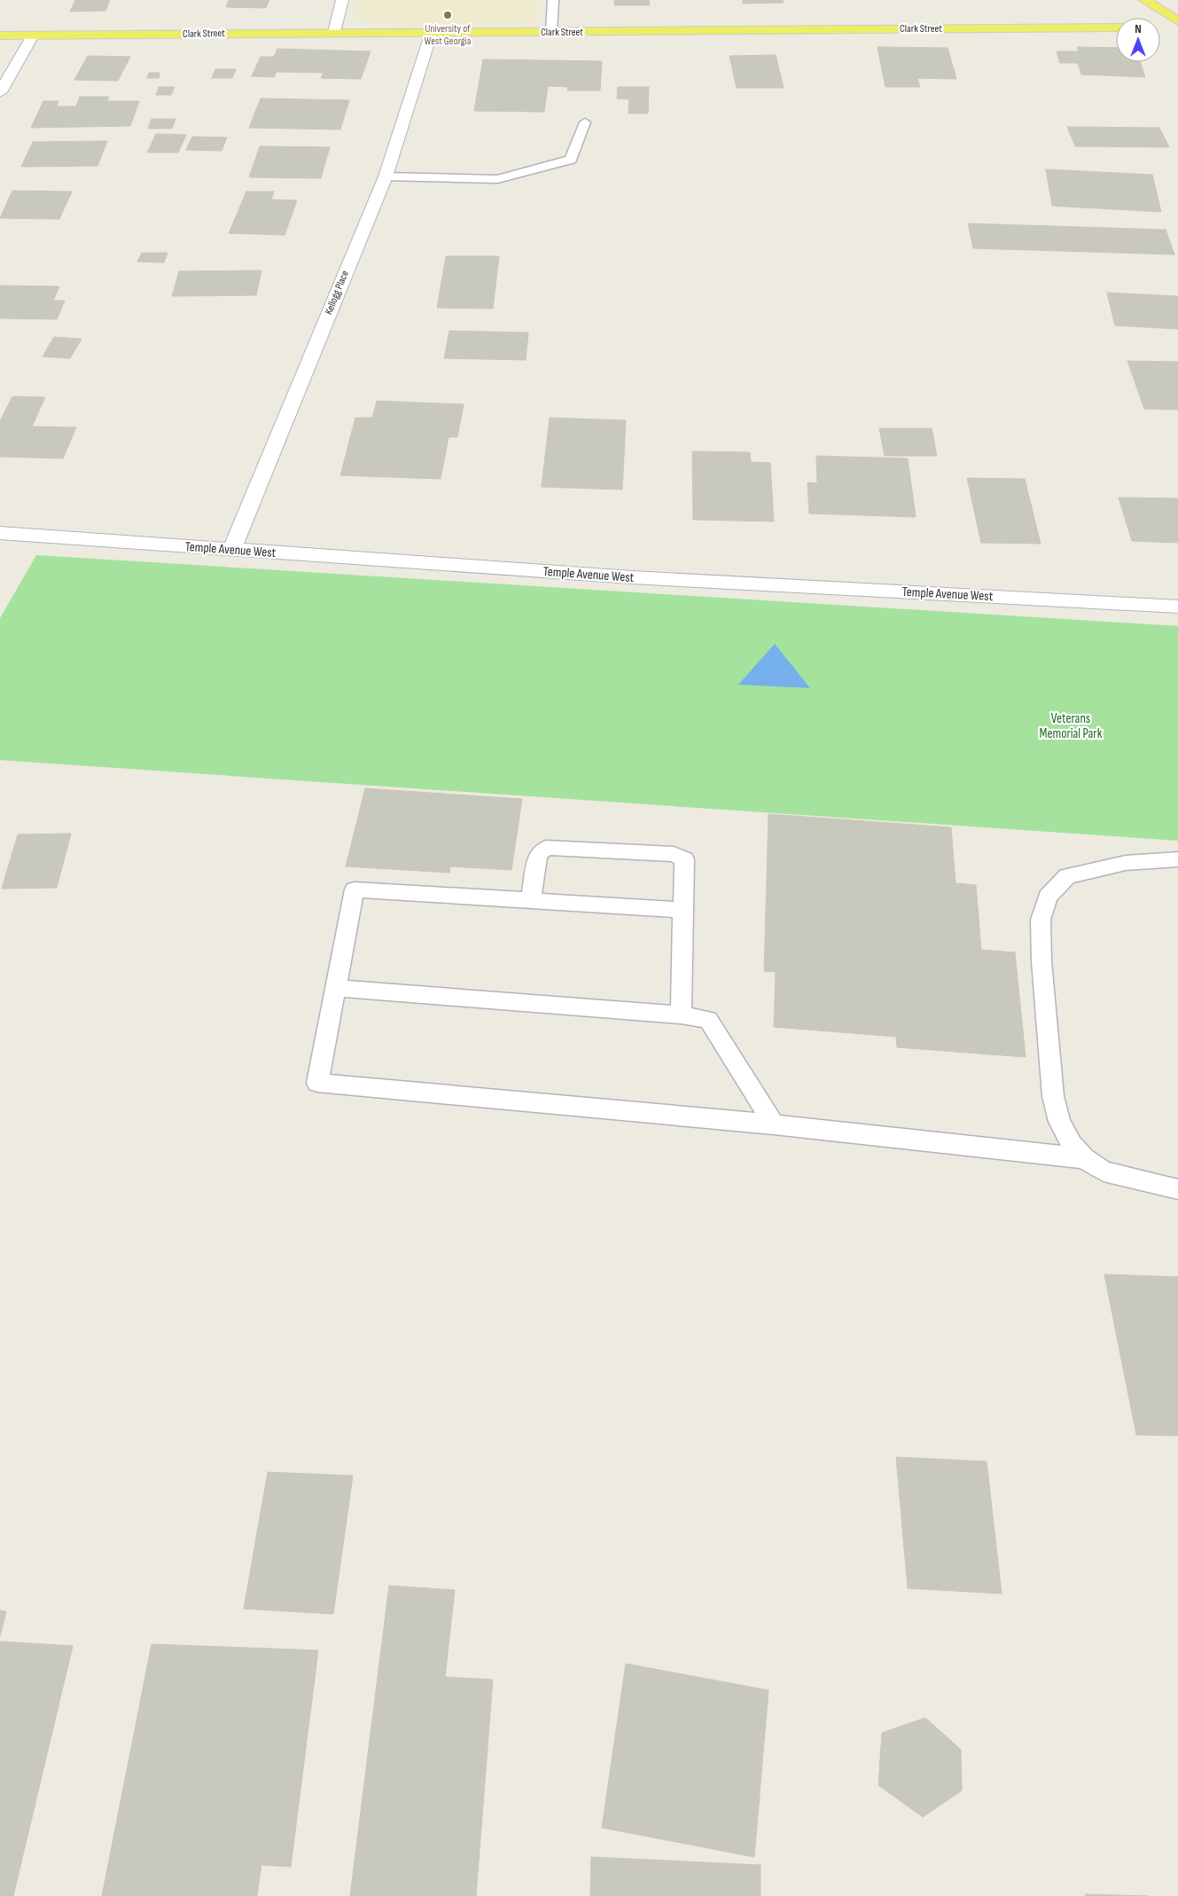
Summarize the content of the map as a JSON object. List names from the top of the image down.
{
  "streets": {
    "main road": ["Clark Street"],
    "street": ["Kellogg Place", "Temple Avenue West"]
  },
  "crossings": [
    ["Clark Street", "Kellogg Place"],
    ["Kellogg Place", "Temple Avenue West"]
  ],
  "parks": ["Veterans Memorial Park"],
  "places": ["University of West Georgia"],
  "north": "top"
}
